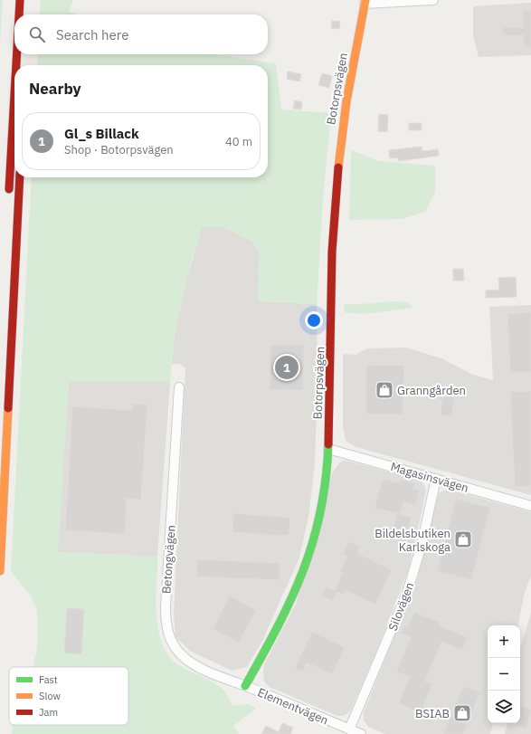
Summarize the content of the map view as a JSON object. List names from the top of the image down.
{
  "streets": {
    "main road": ["Botorpsvägen"],
    "street": [
      "Magasinsvägen",
      "Betongvägen",
      "Silovägen",
      "Elementvägen"
    ]
  },
  "crossings": [
    ["Botorpsvägen", "Magasinsvägen"],
    ["Botorpsvägen", "Betongvägen"],
    ["Botorpsvägen", "Elementvägen"],
    ["Magasinsvägen", "Silovägen"],
    ["Betongvägen", "Elementvägen"],
    ["Silovägen", "Elementvägen"]
  ],
  "places": {
    "shop": ["Granngården", "Bildelsbutiken Karlskoga", "BSIAB"]
  },
  "legend": ["Fast", "Slow", "Jam"],
  "page": {
    "search": "Search here",
    "heading": "Nearby",
    "list": [
      {
        "mark": "1",
        "name": "Gl_s Billack",
        "note": "Shop · Botorpsvägen",
        "value": "40 m"
      }
    ],
    "pins": "1",
    "map_buttons": ["+", "−"]
  }
}
